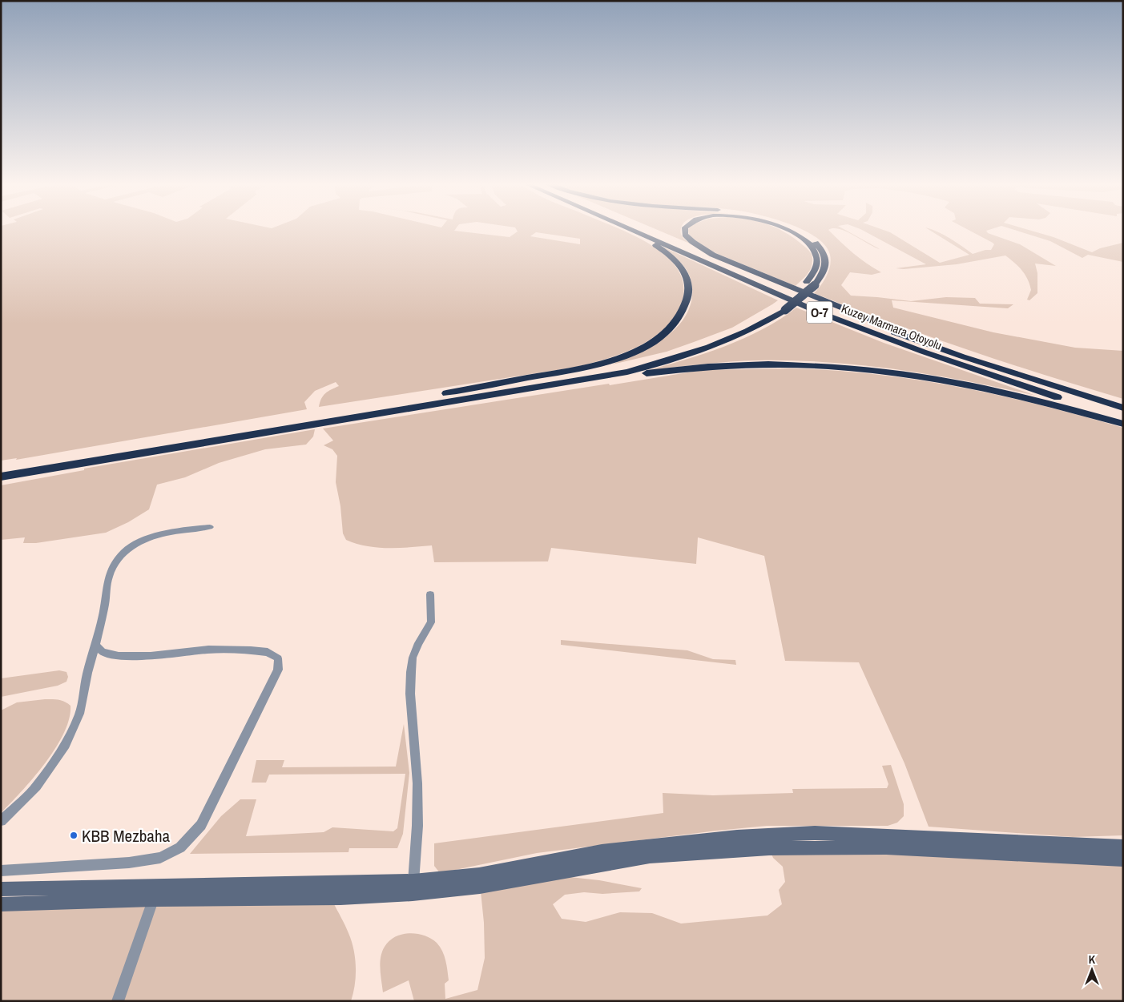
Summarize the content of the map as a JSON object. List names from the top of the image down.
{
  "streets": {
    "highway": ["O-7", "Kuzey Marmara Otoyolu"]
  },
  "places": ["KBB Mezbaha"],
  "north": "top"
}
